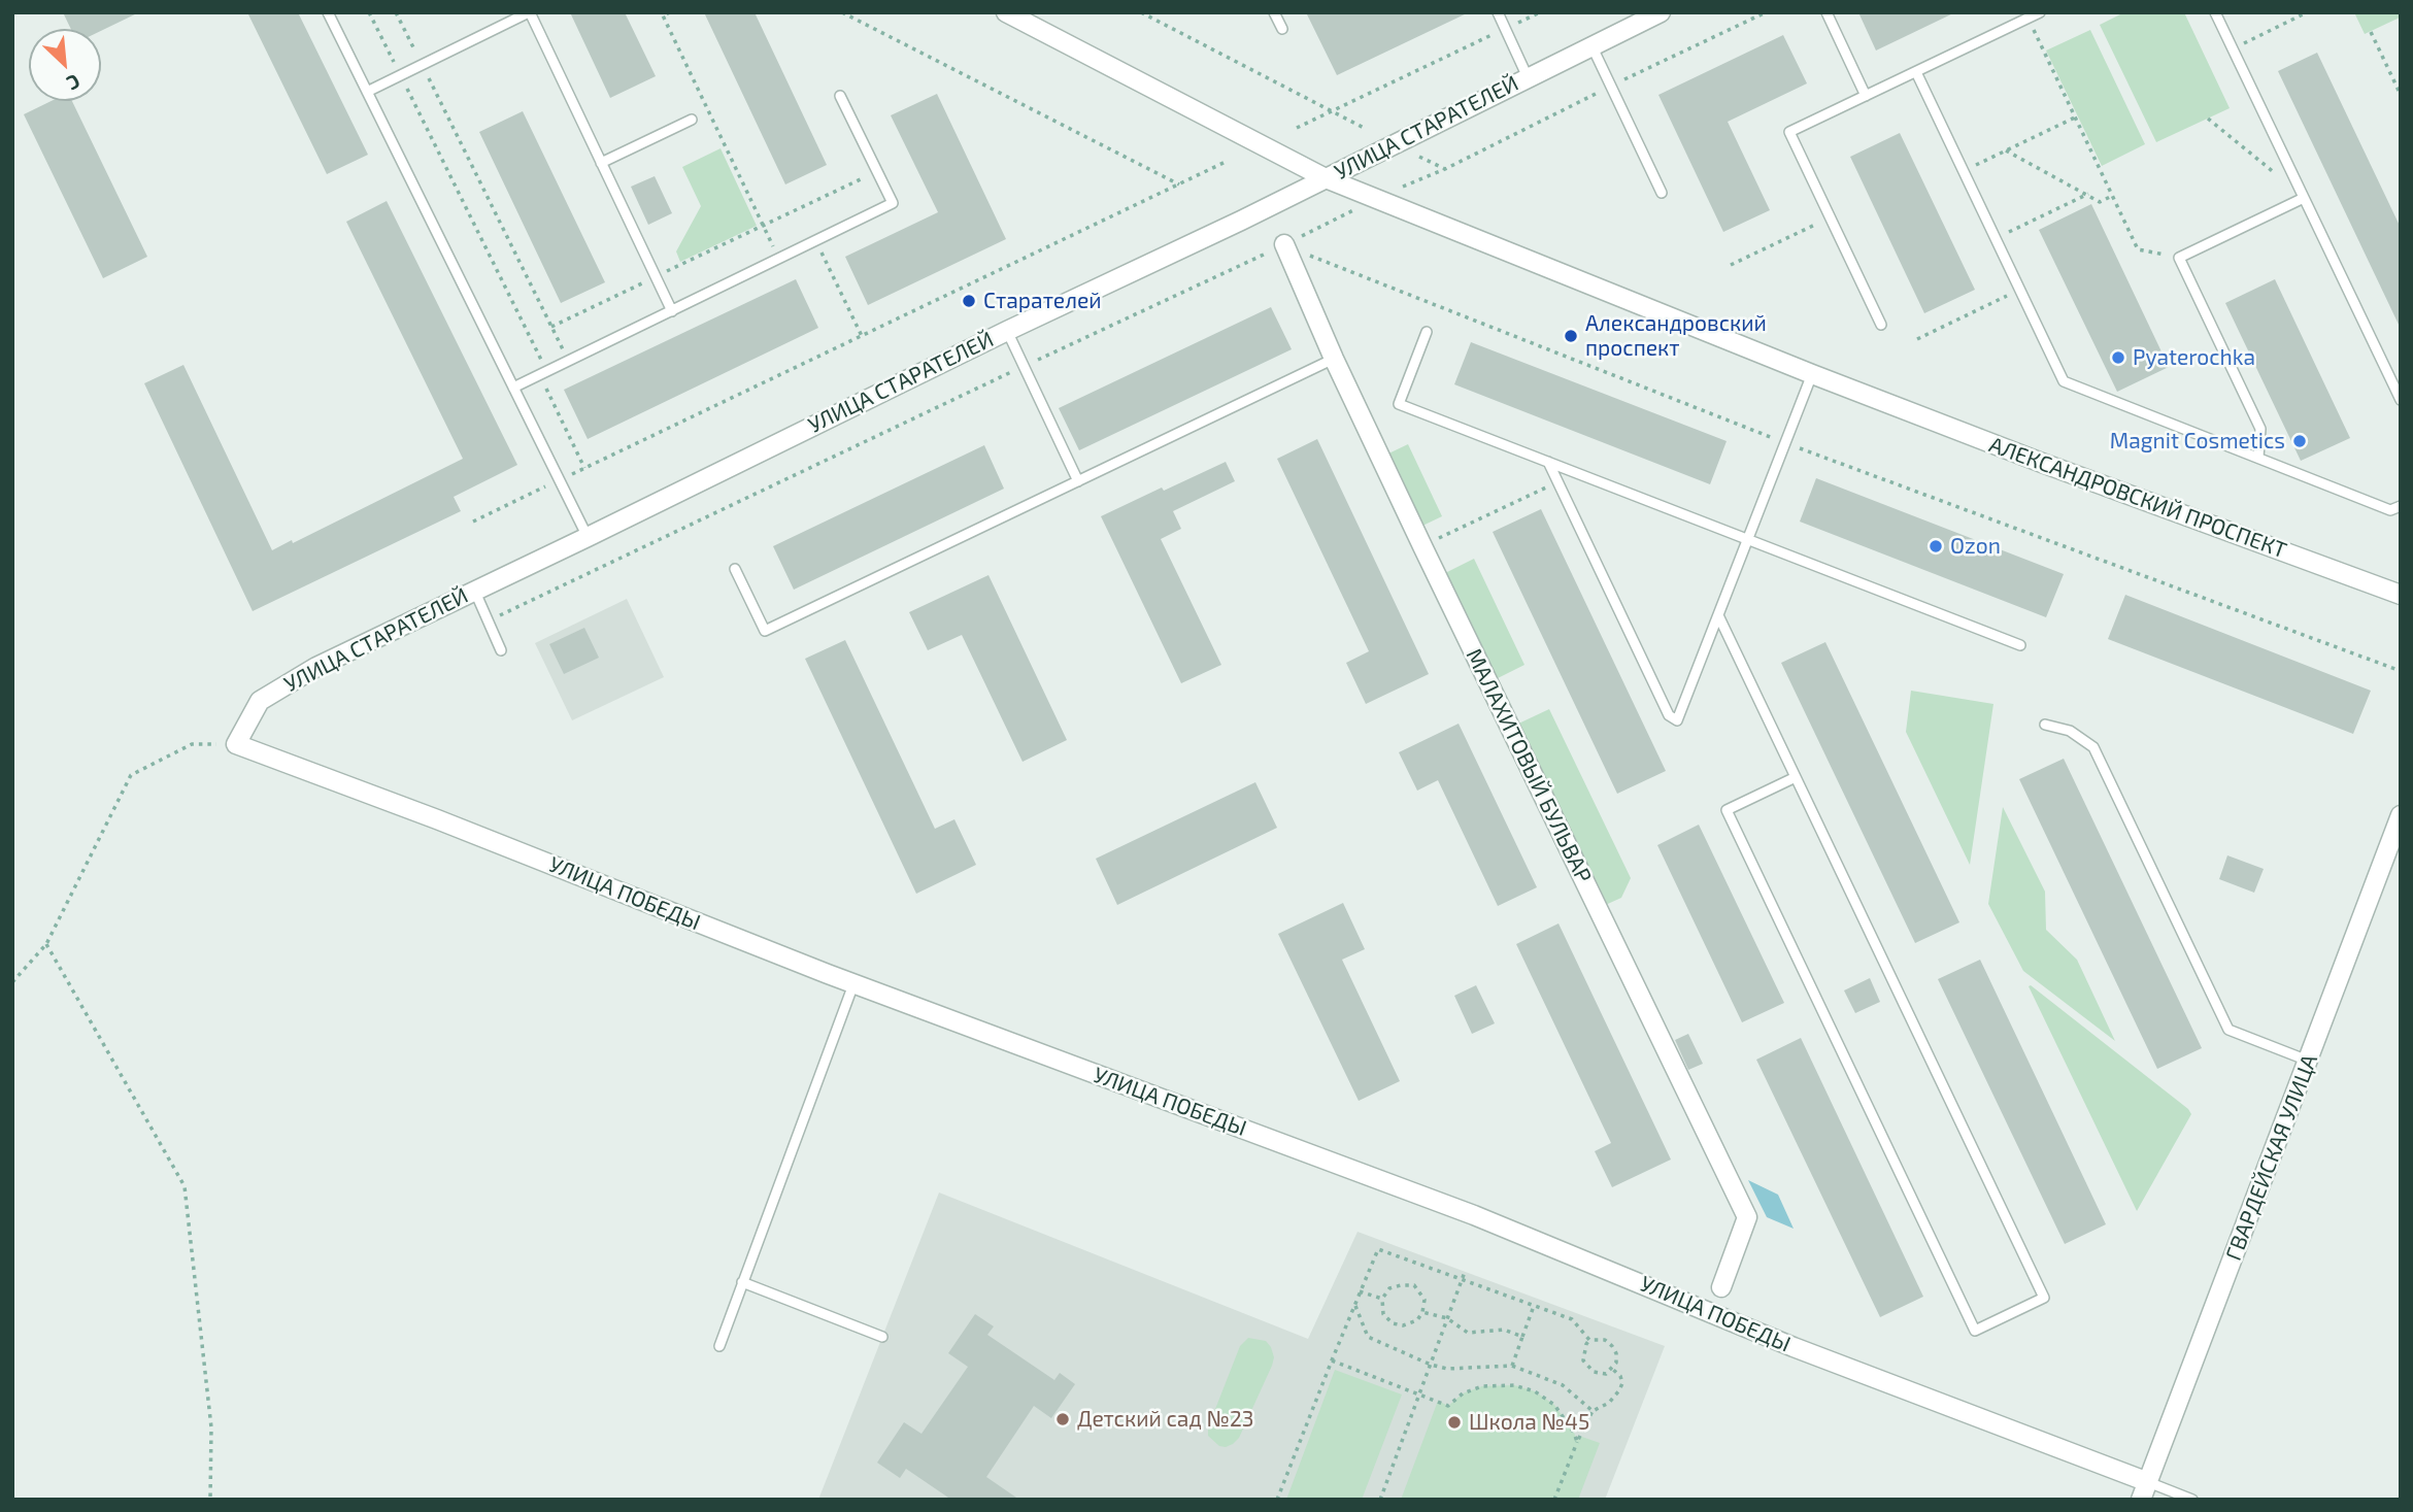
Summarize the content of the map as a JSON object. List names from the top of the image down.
{
  "streets": {
    "street": [
      "УЛИЦА СТАРАТЕЛЕЙ",
      "АЛЕКСАНДРОВСКИЙ ПРОСПЕКТ",
      "МАЛАХИТОВЫЙ БУЛЬВАР",
      "УЛИЦА ПОБЕДЫ",
      "ГВАРДЕЙСКАЯ УЛИЦА"
    ]
  },
  "crossings": [
    ["УЛИЦА СТАРАТЕЛЕЙ", "АЛЕКСАНДРОВСКИЙ ПРОСПЕКТ"],
    ["УЛИЦА СТАРАТЕЛЕЙ", "УЛИЦА ПОБЕДЫ"],
    ["УЛИЦА ПОБЕДЫ", "ГВАРДЕЙСКАЯ УЛИЦА"]
  ],
  "places": [
    "Старателей",
    "Александровский проспект",
    "Pyaterochka",
    "Magnit Cosmetics",
    "Ozon",
    "Детский сад №23",
    "Школа №45"
  ],
  "north": "bottom right"
}
